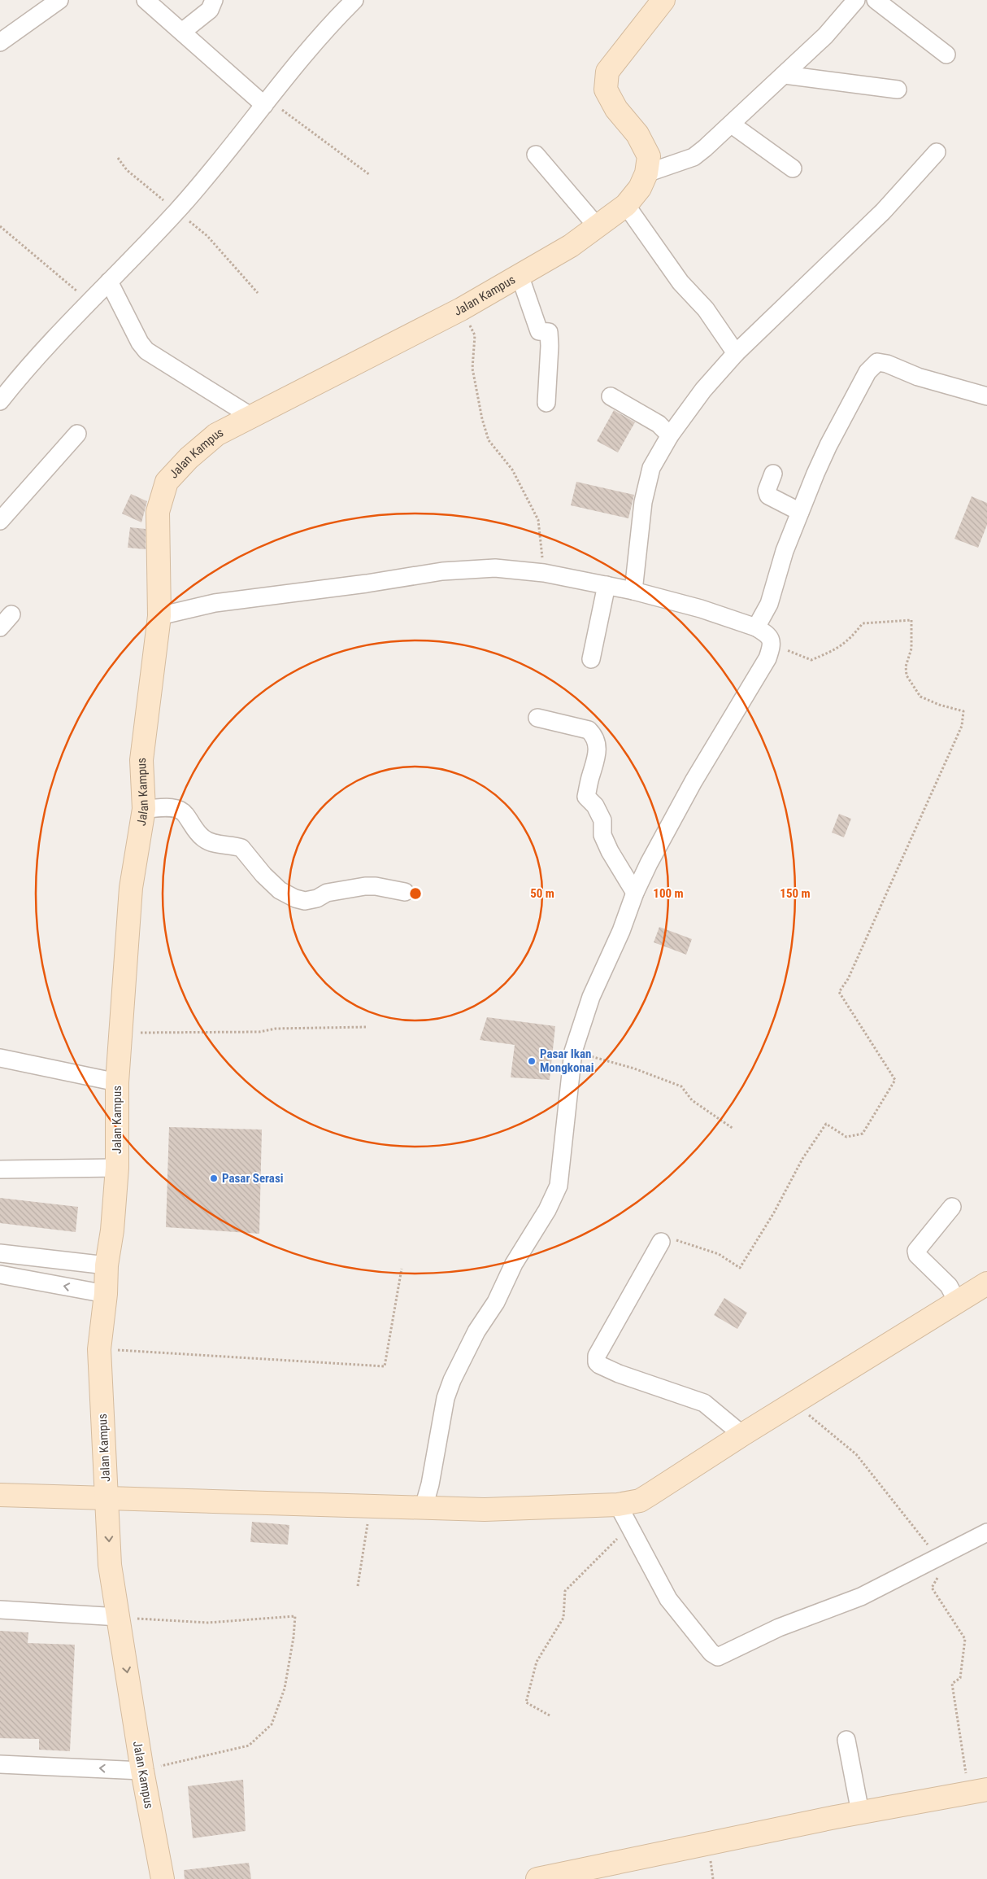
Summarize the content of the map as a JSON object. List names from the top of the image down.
{
  "streets": {
    "street": ["Jalan Kampus"]
  },
  "places": ["Pasar Ikan Mongkonai", "Pasar Serasi"],
  "rings": ["50 m", "100 m", "150 m"]
}
